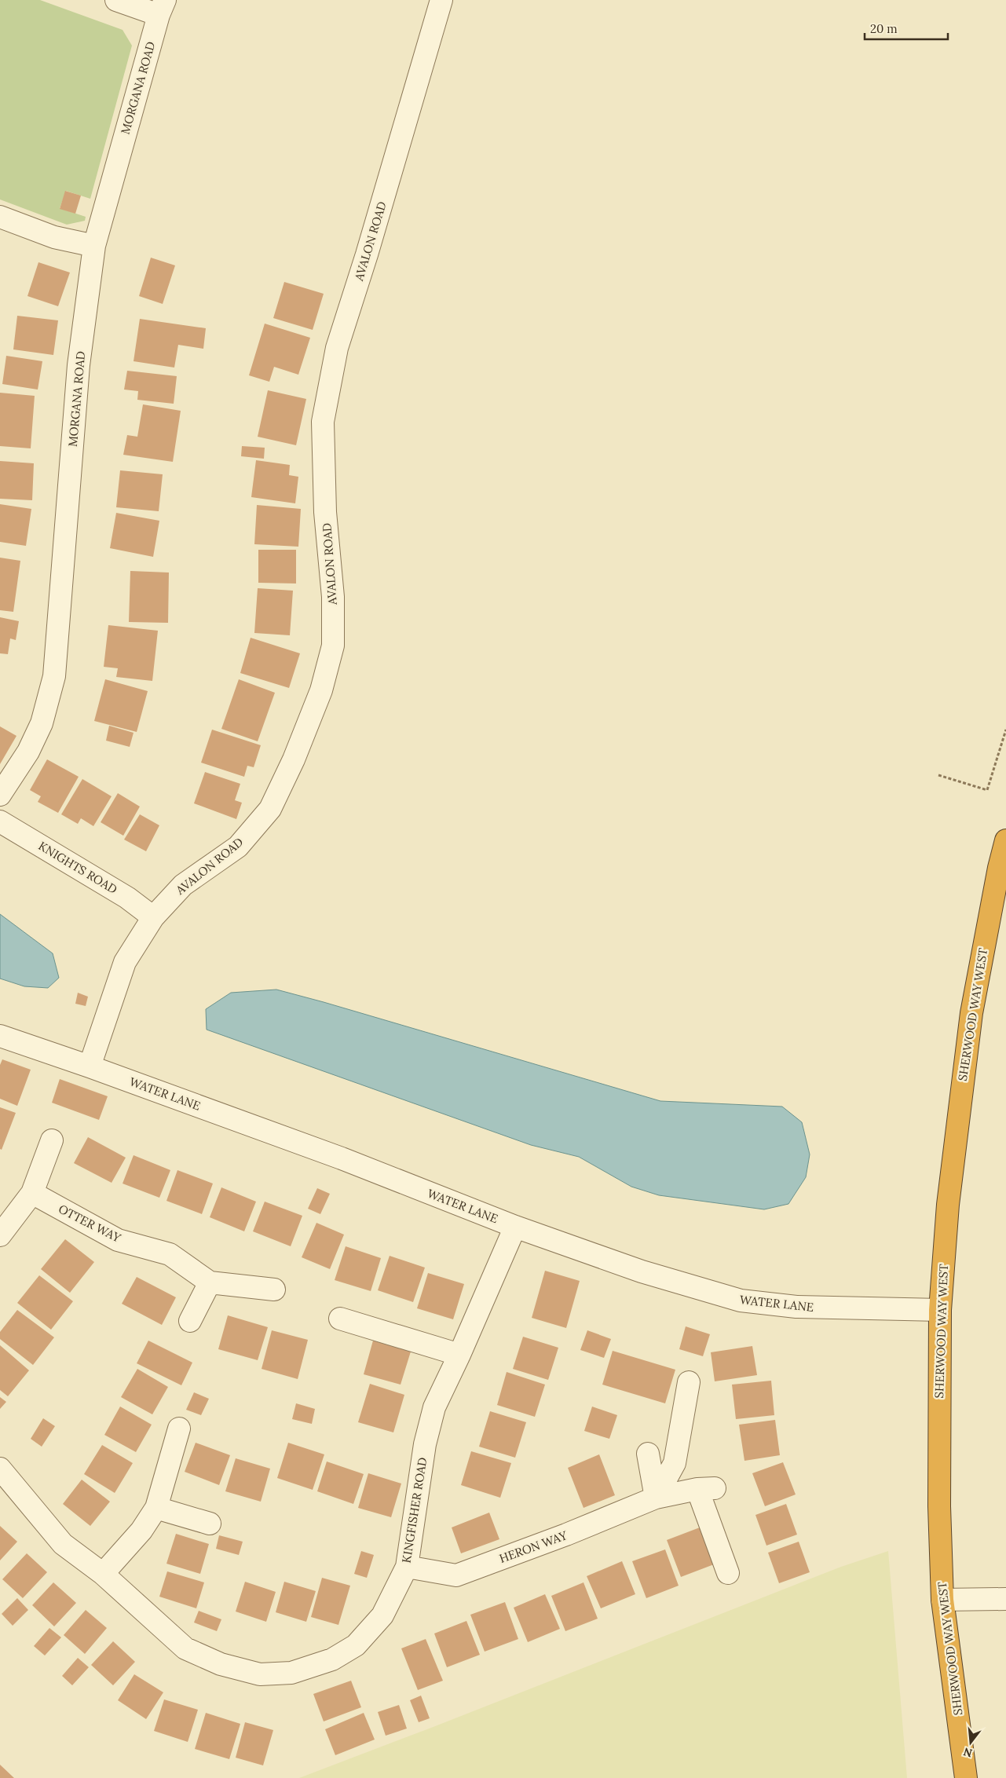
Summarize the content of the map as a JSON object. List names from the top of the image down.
{
  "streets": {
    "highway": ["SHERWOOD WAY WEST"],
    "street": [
      "MORGANA ROAD",
      "AVALON ROAD",
      "KNIGHTS ROAD",
      "WATER LANE",
      "OTTER WAY",
      "KINGFISHER ROAD",
      "HERON WAY"
    ]
  },
  "crossings": [
    ["AVALON ROAD", "KNIGHTS ROAD"],
    ["AVALON ROAD", "WATER LANE"],
    ["SHERWOOD WAY WEST", "WATER LANE"],
    ["WATER LANE", "KINGFISHER ROAD"],
    ["KINGFISHER ROAD", "HERON WAY"]
  ],
  "scale_bar": "20 m",
  "north": "bottom"
}
